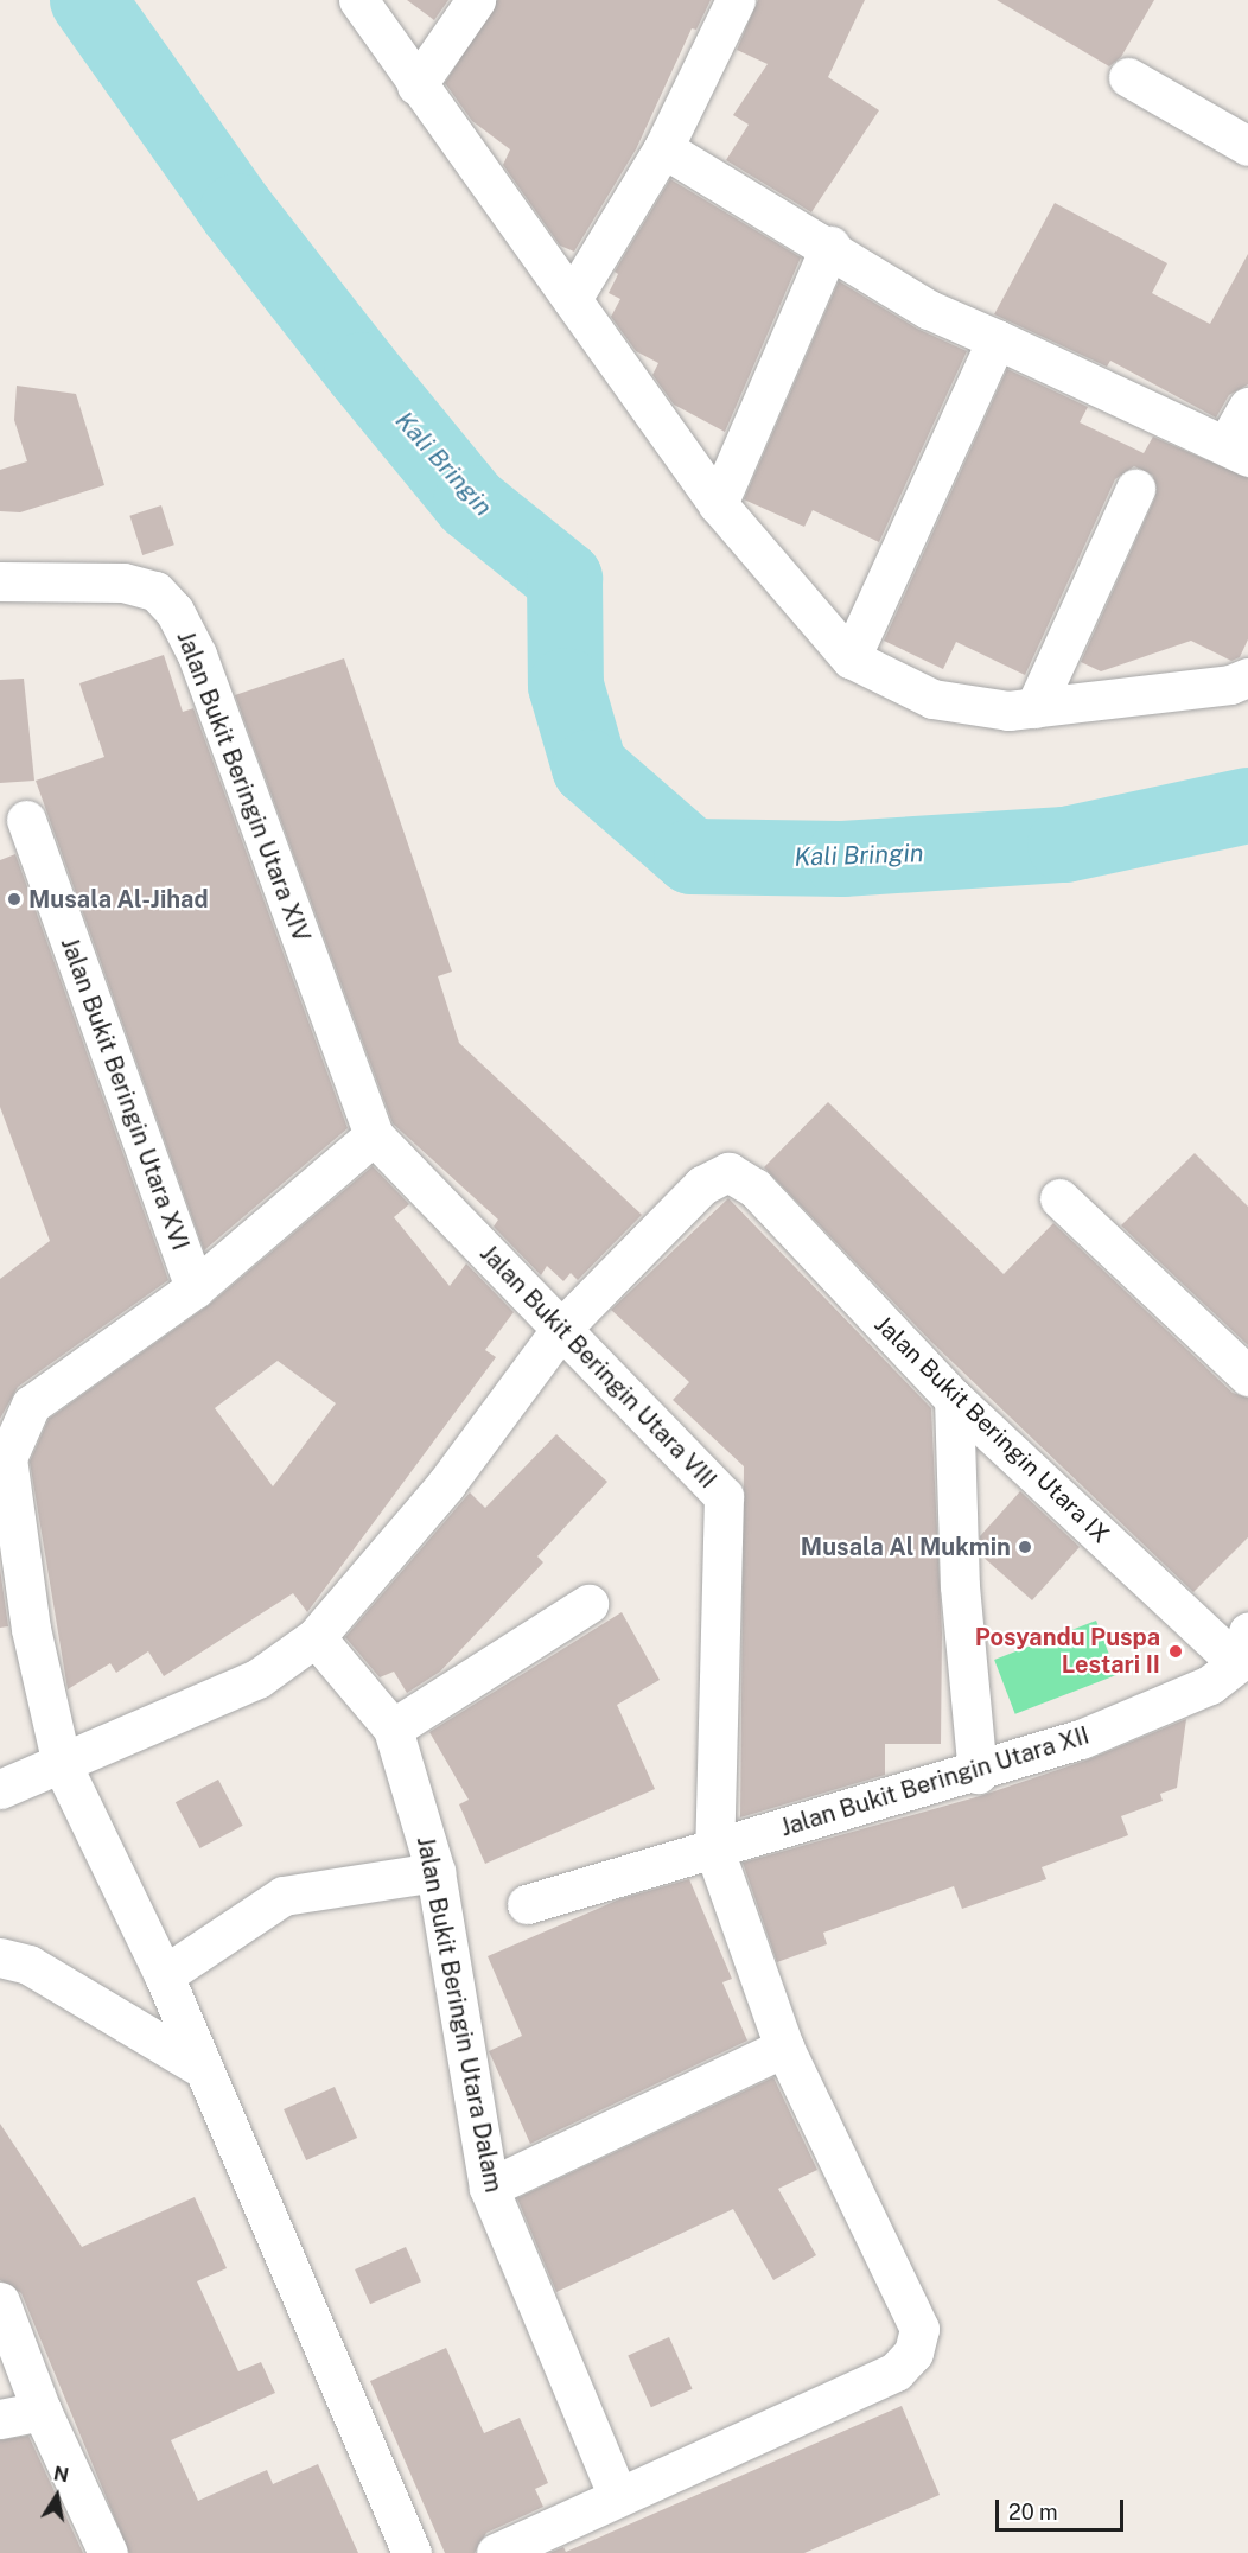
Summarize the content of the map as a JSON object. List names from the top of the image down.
{
  "streets": {
    "street": [
      "Jalan Bukit Beringin Utara XIV",
      "Jalan Bukit Beringin Utara XVI",
      "Jalan Bukit Beringin Utara VIII",
      "Jalan Bukit Beringin Utara IX",
      "Jalan Bukit Beringin Utara XII",
      "Jalan Bukit Beringin Utara Dalam"
    ]
  },
  "crossings": [
    ["Jalan Bukit Beringin Utara XIV", "Jalan Bukit Beringin Utara VIII"],
    ["Jalan Bukit Beringin Utara VIII", "Jalan Bukit Beringin Utara IX"],
    ["Jalan Bukit Beringin Utara VIII", "Jalan Bukit Beringin Utara XII"],
    ["Jalan Bukit Beringin Utara IX", "Jalan Bukit Beringin Utara XII"]
  ],
  "water": ["Kali Bringin"],
  "places": ["Musala Al-Jihad", "Musala Al Mukmin", "Posyandu Puspa Lestari II"],
  "scale_bar": "20 m",
  "north": "top"
}
